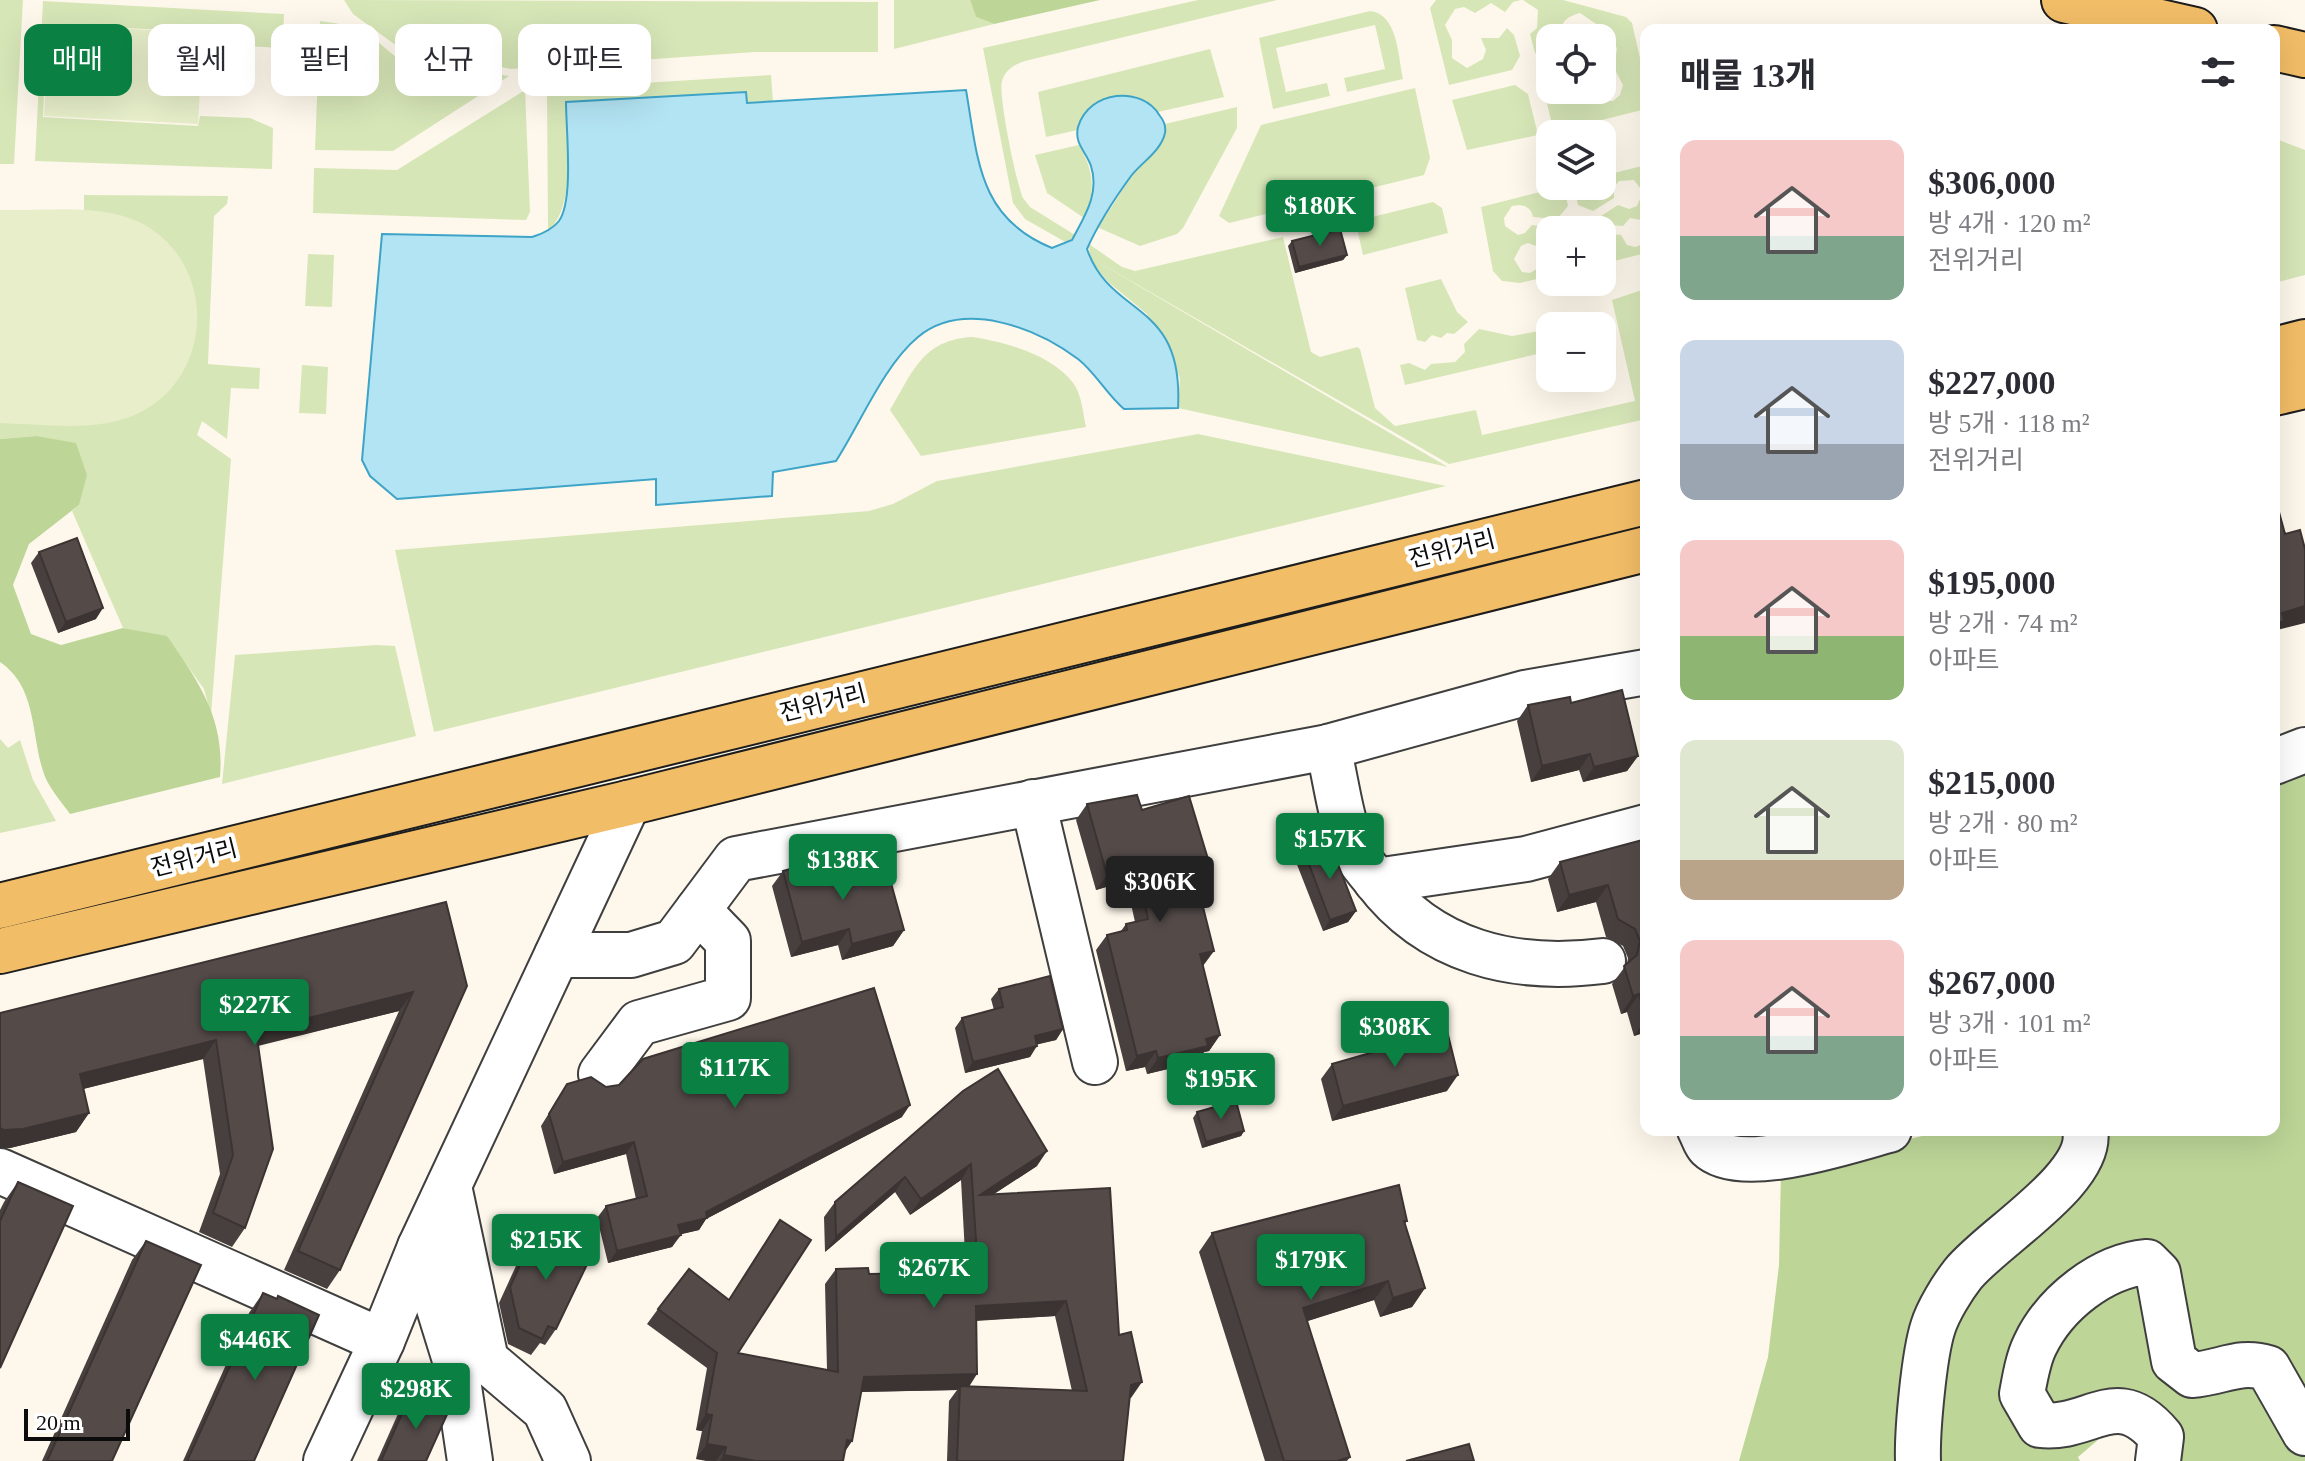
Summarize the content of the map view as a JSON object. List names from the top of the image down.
{
  "streets": {
    "main road": ["전위거리"]
  },
  "scale_bar": "20 m",
  "page": {
    "map_buttons": ["+", "−"],
    "chip": [
      "매매",
      "월세",
      "필터",
      "신규",
      "아파트"
    ],
    "heading": "매물 13개",
    "list": [
      {
        "name": "$306,000",
        "note": "방 4개 · 120 m² · 전위거리"
      },
      {
        "name": "$227,000",
        "note": "방 5개 · 118 m² · 전위거리"
      },
      {
        "name": "$195,000",
        "note": "방 2개 · 74 m² · 아파트"
      },
      {
        "name": "$215,000",
        "note": "방 2개 · 80 m² · 아파트"
      },
      {
        "name": "$267,000",
        "note": "방 3개 · 101 m² · 아파트"
      }
    ],
    "price": [
      "$180K",
      "$157K",
      "$138K",
      "$306K",
      "$227K",
      "$308K",
      "$117K",
      "$195K",
      "$215K",
      "$179K",
      "$267K",
      "$446K",
      "$298K"
    ],
    "scale": "20 m"
  }
}
